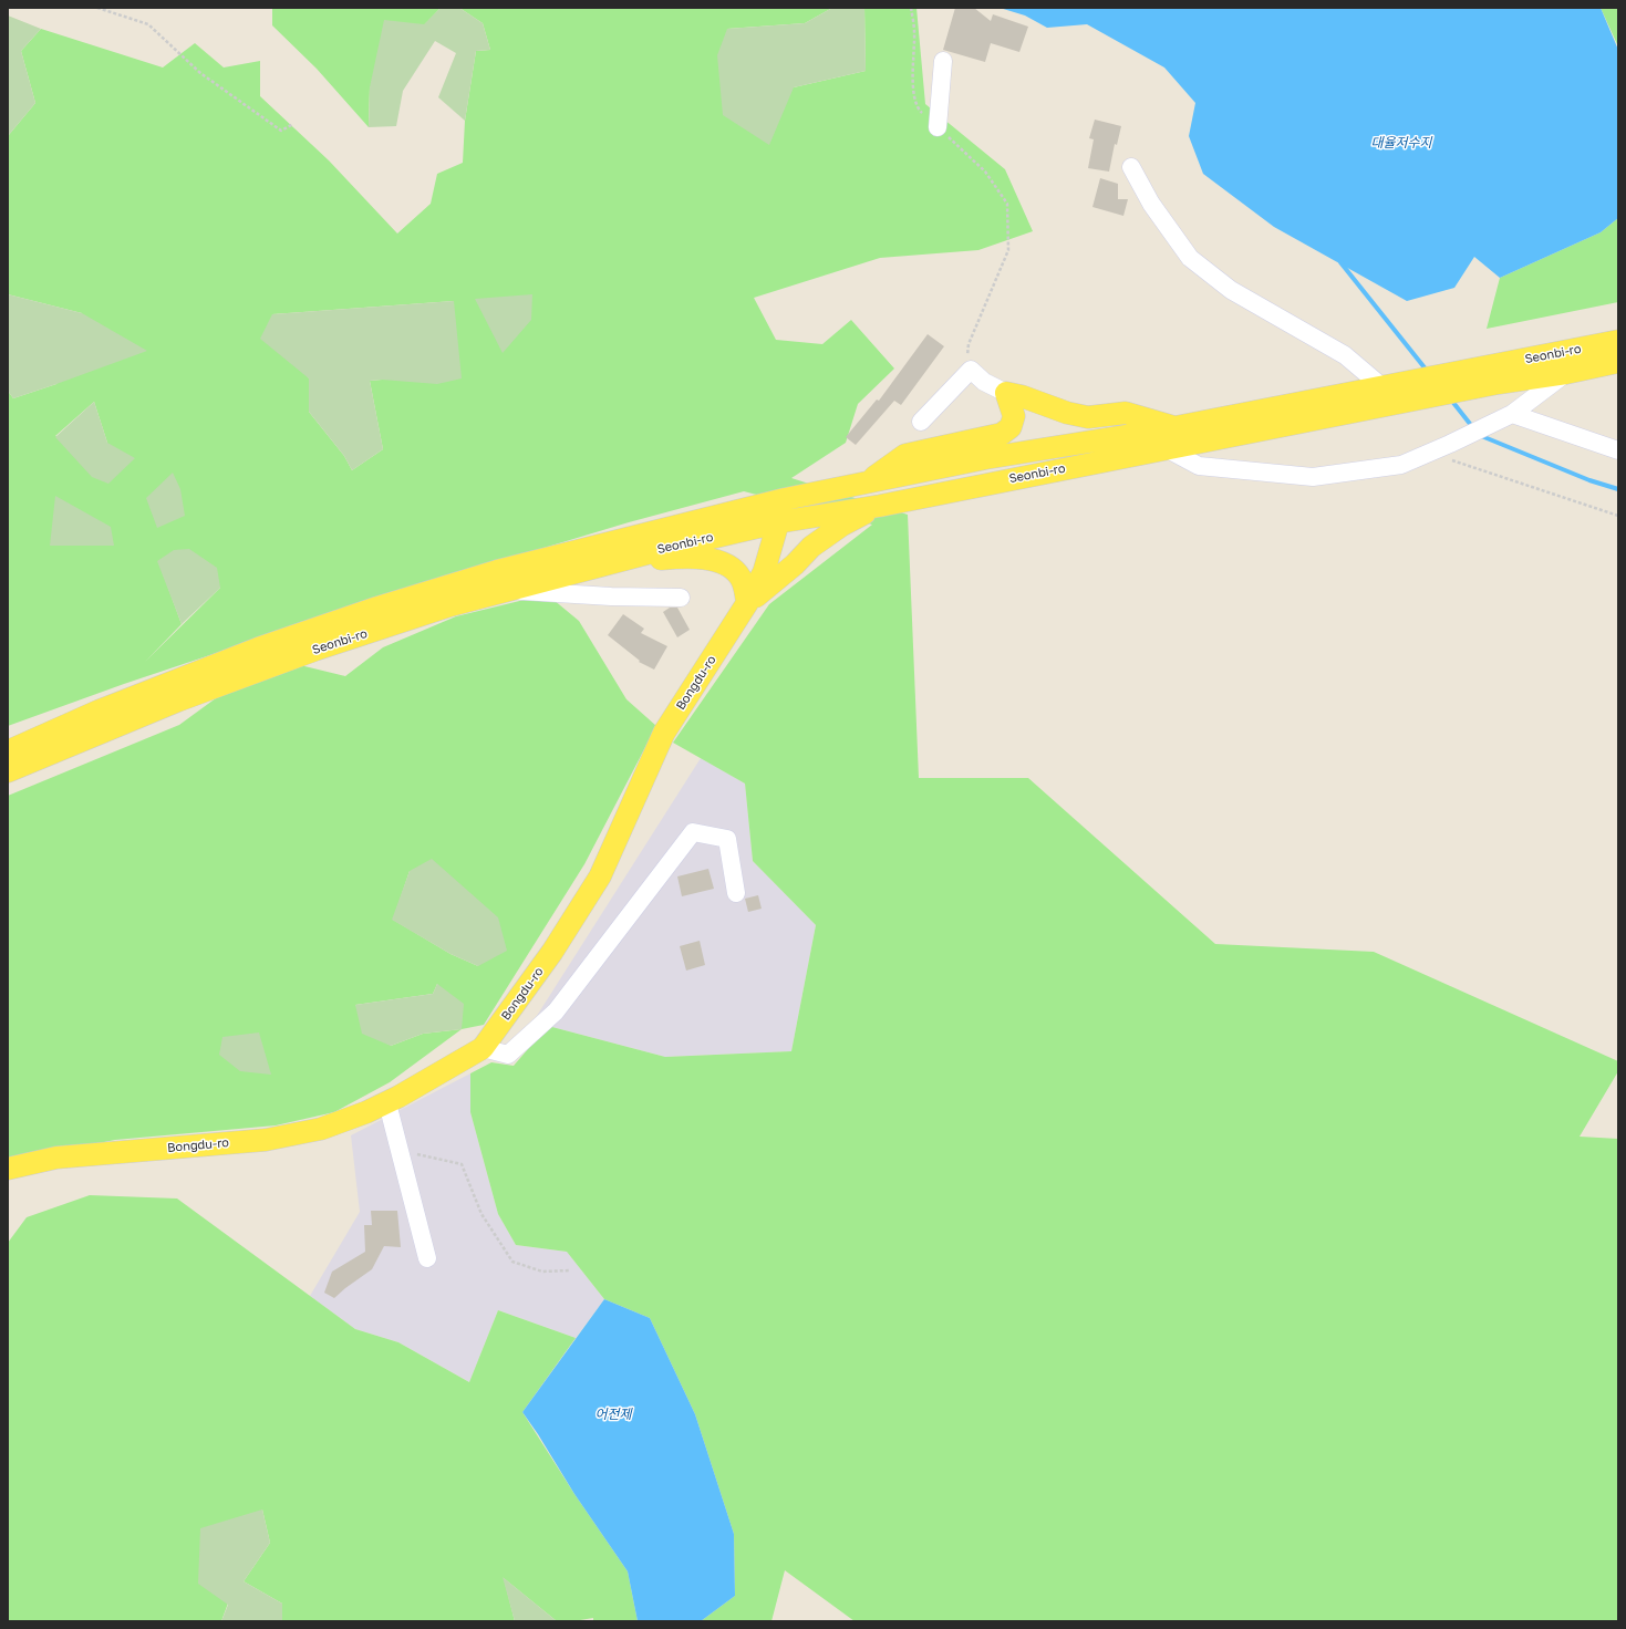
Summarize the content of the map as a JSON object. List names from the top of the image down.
{
  "streets": {
    "main road": ["Seonbi-ro", "Bongdu-ro"]
  },
  "crossings": [
    ["Seonbi-ro", "Bongdu-ro"]
  ],
  "water": ["대율저수지", "어전제"]
}
